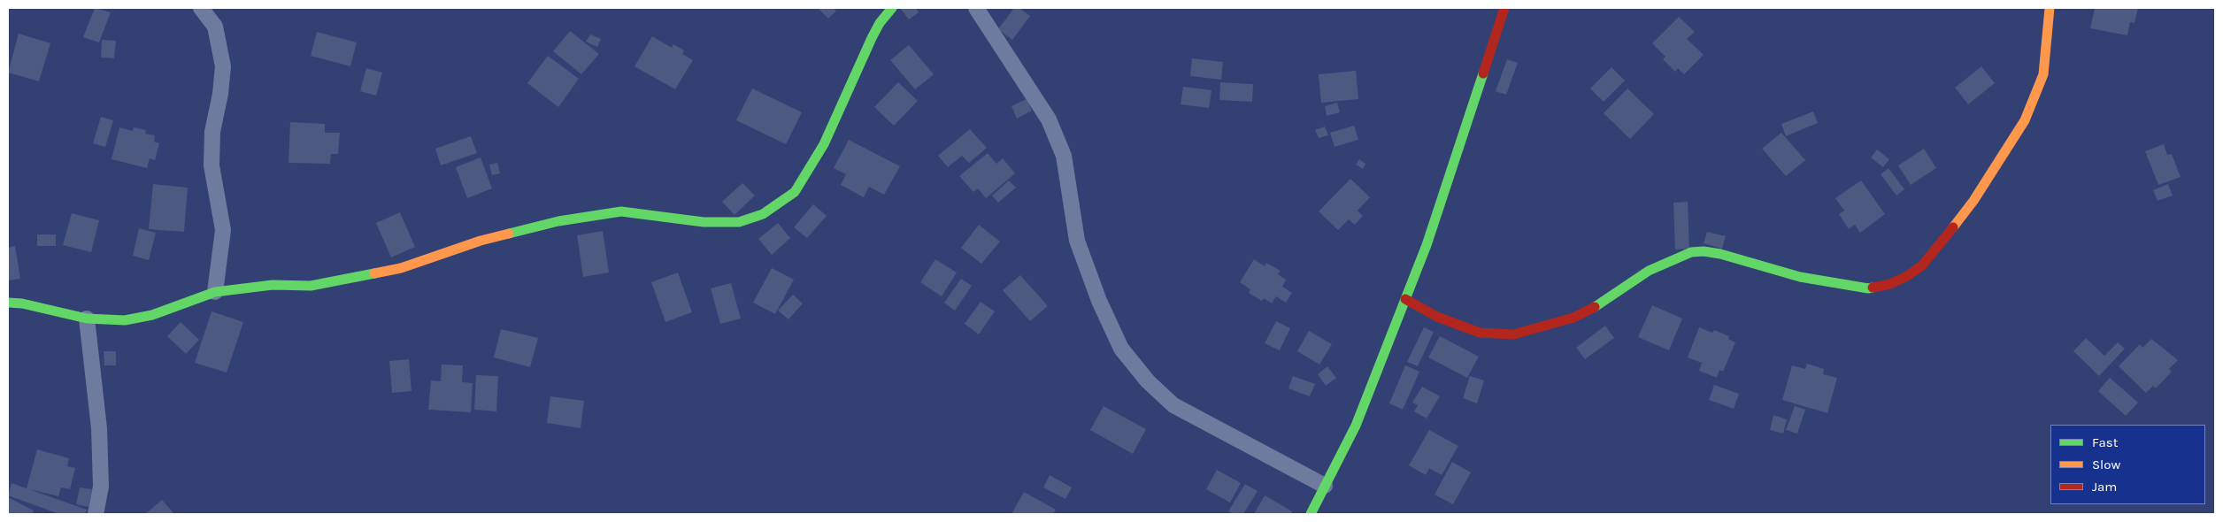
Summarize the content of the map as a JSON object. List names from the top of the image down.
{
  "legend": ["Fast", "Slow", "Jam"]
}
